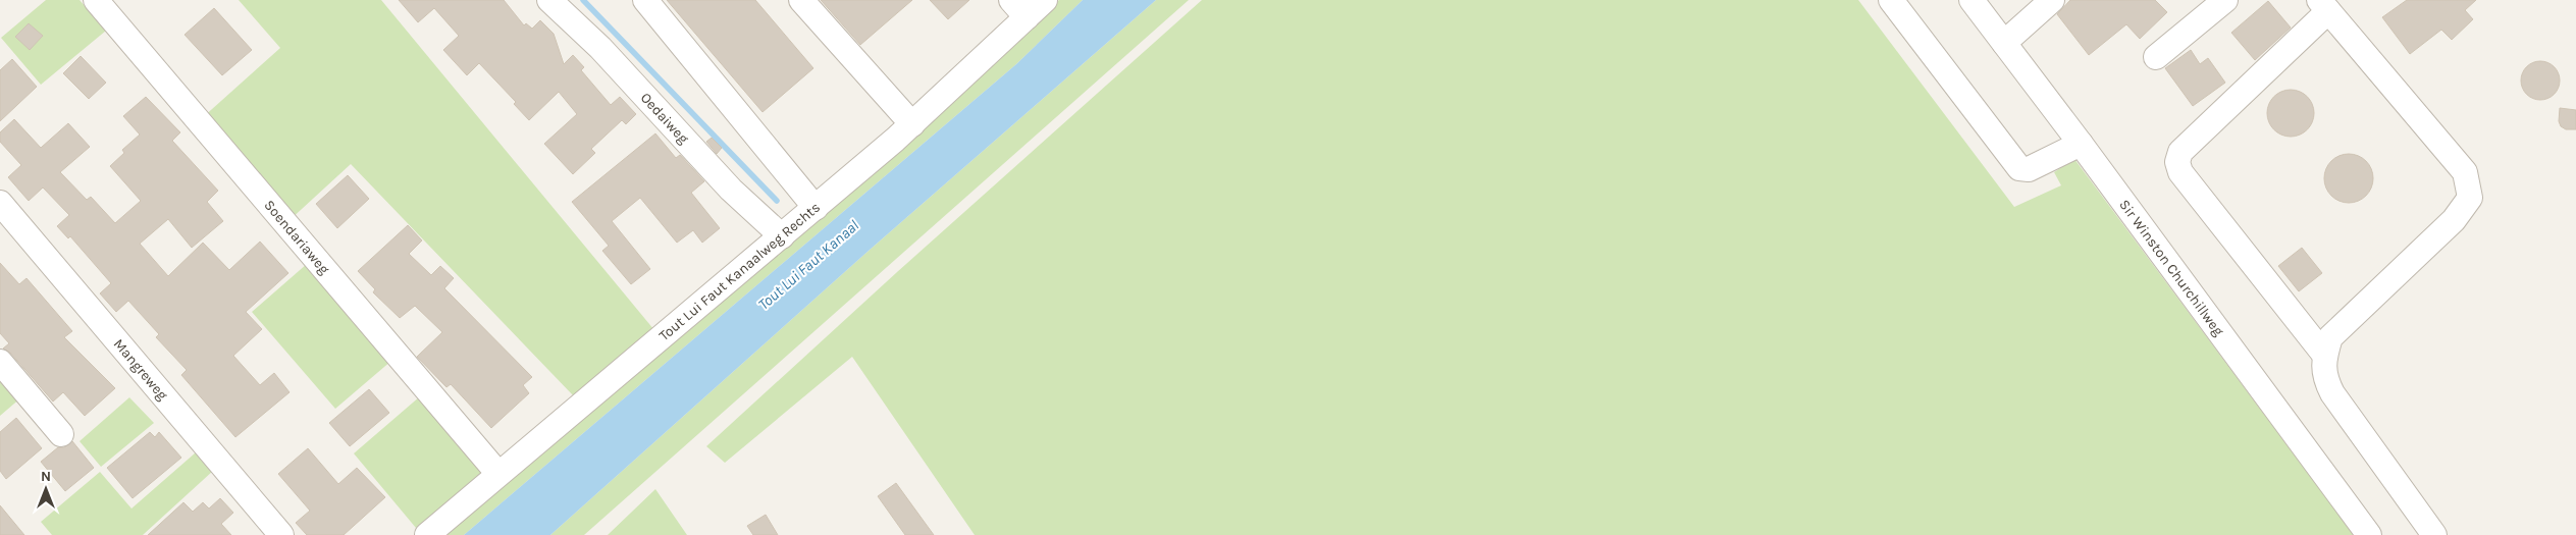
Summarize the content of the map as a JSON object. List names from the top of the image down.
{
  "streets": {
    "street": [
      "Oedaiweg",
      "Soendariaweg",
      "Sir Winston Churchillweg",
      "Tout Lui Faut Kanaalweg Rechts",
      "Mangreweg"
    ]
  },
  "crossings": [
    ["Oedaiweg", "Tout Lui Faut Kanaalweg Rechts"],
    ["Soendariaweg", "Tout Lui Faut Kanaalweg Rechts"]
  ],
  "water": ["Tout Lui Faut Kanaal"],
  "north": "top"
}
